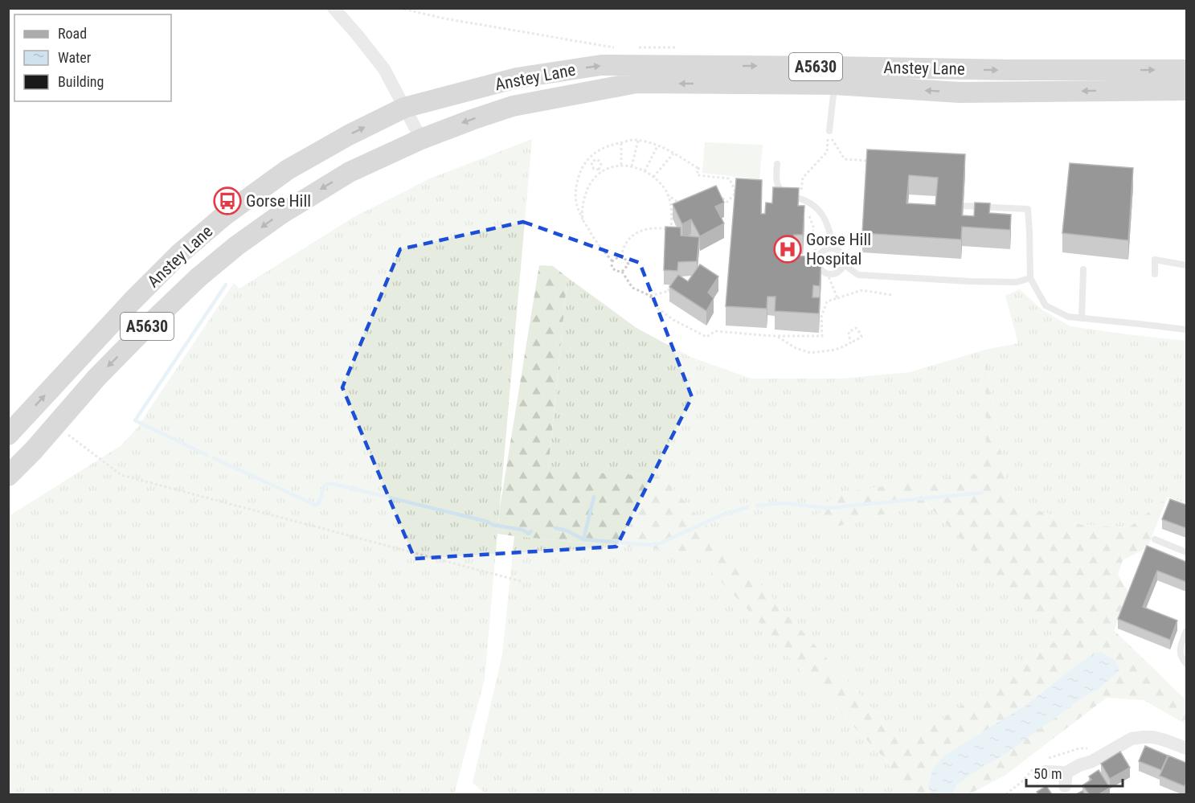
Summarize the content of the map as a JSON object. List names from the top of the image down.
{
  "streets": {
    "main road": ["A5630", "Anstey Lane"]
  },
  "crossings": [
    ["A5630", "Anstey Lane"]
  ],
  "places": {
    "bus stop": ["Gorse Hill"],
    "hospital": ["Gorse Hill Hospital"]
  },
  "legend": ["Road", "Water", "Building"],
  "scale_bar": "50 m"
}
